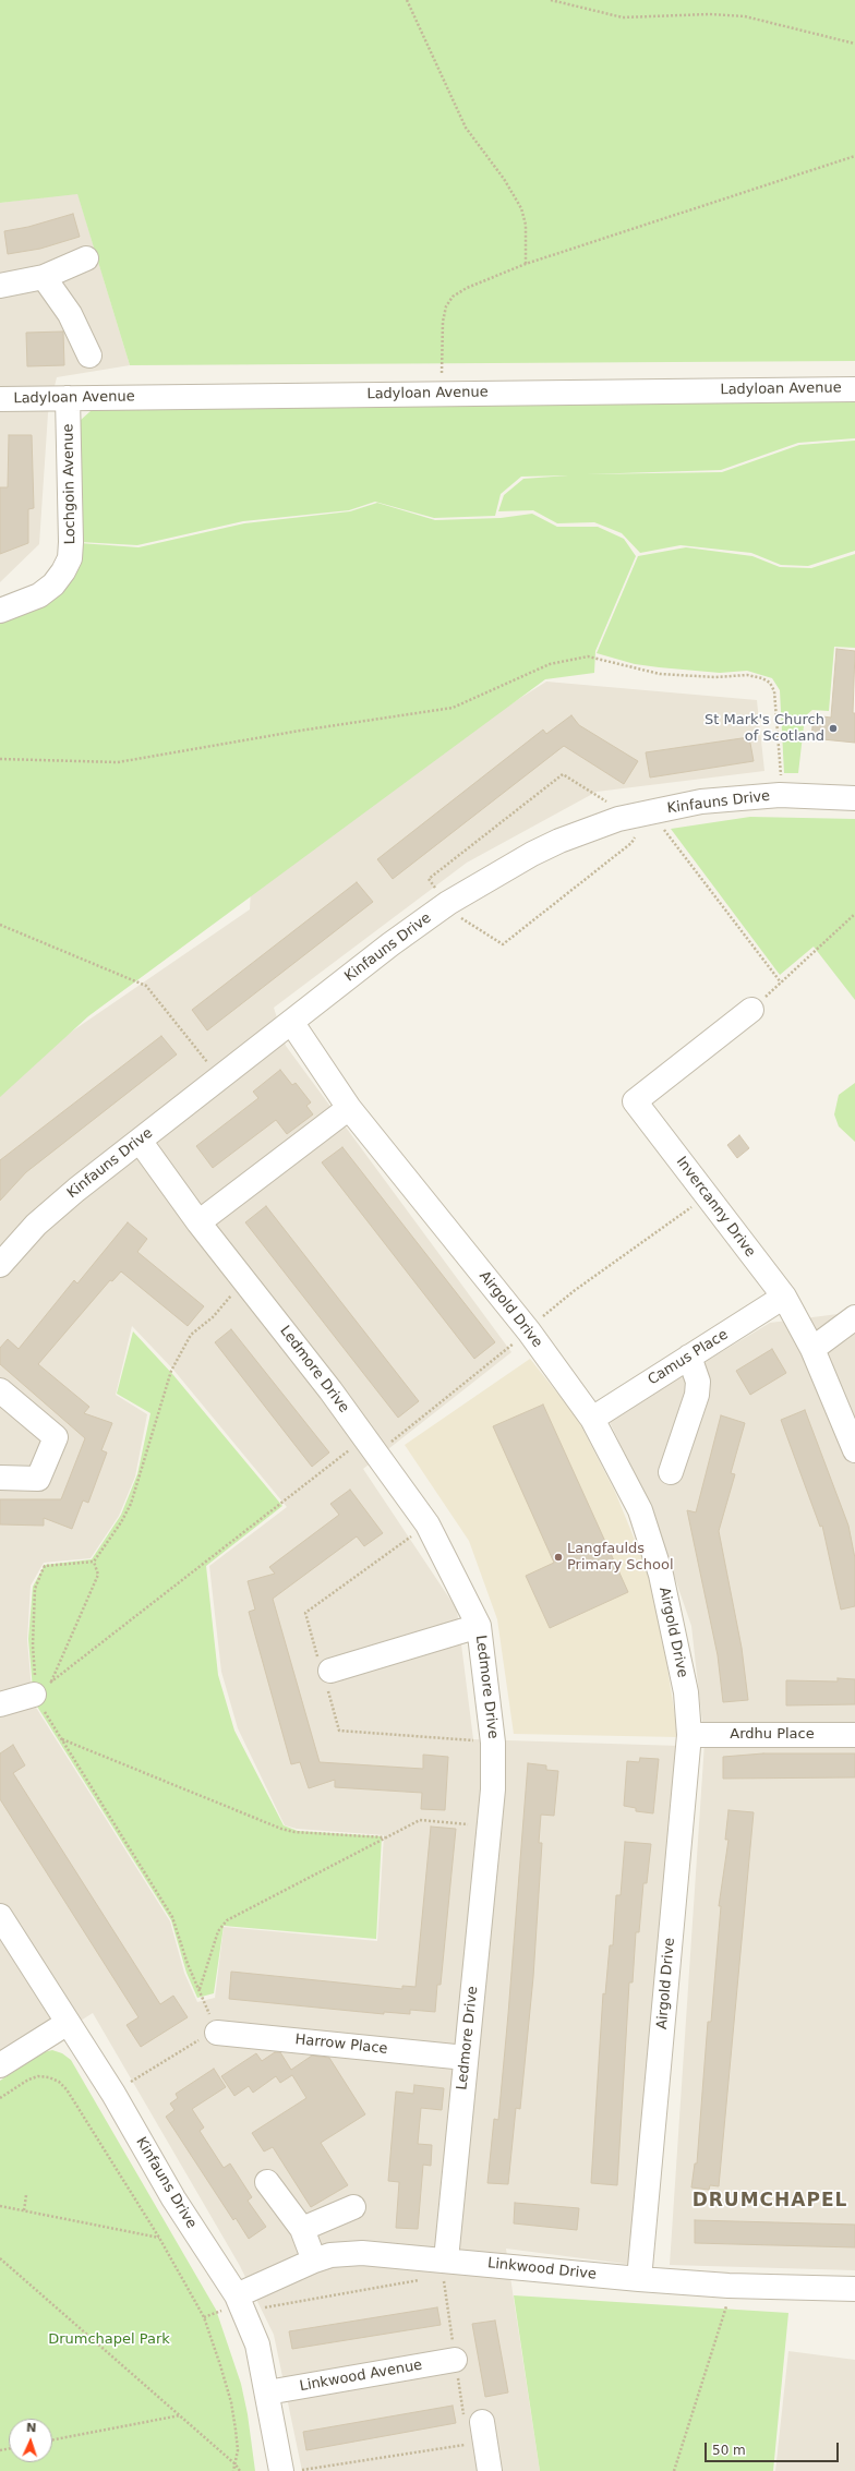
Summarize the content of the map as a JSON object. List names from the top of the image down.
{
  "streets": {
    "street": [
      "Ladyloan Avenue",
      "Lochgoin Avenue",
      "Kinfauns Drive",
      "Invercanny Drive",
      "Airgold Drive",
      "Camus Place",
      "Ledmore Drive",
      "Ardhu Place",
      "Harrow Place",
      "Linkwood Drive",
      "Linkwood Avenue"
    ]
  },
  "crossings": [
    ["Ladyloan Avenue", "Lochgoin Avenue"],
    ["Kinfauns Drive", "Airgold Drive"],
    ["Kinfauns Drive", "Ledmore Drive"],
    ["Kinfauns Drive", "Linkwood Drive"],
    ["Kinfauns Drive", "Linkwood Avenue"],
    ["Invercanny Drive", "Camus Place"],
    ["Airgold Drive", "Camus Place"],
    ["Airgold Drive", "Ardhu Place"],
    ["Airgold Drive", "Linkwood Drive"],
    ["Ledmore Drive", "Harrow Place"],
    ["Ledmore Drive", "Linkwood Drive"]
  ],
  "districts": ["DRUMCHAPEL"],
  "parks": ["Drumchapel Park"],
  "places": ["St Mark's Church of Scotland", "Langfaulds Primary School"],
  "scale_bar": "50 m",
  "north": "top"
}
